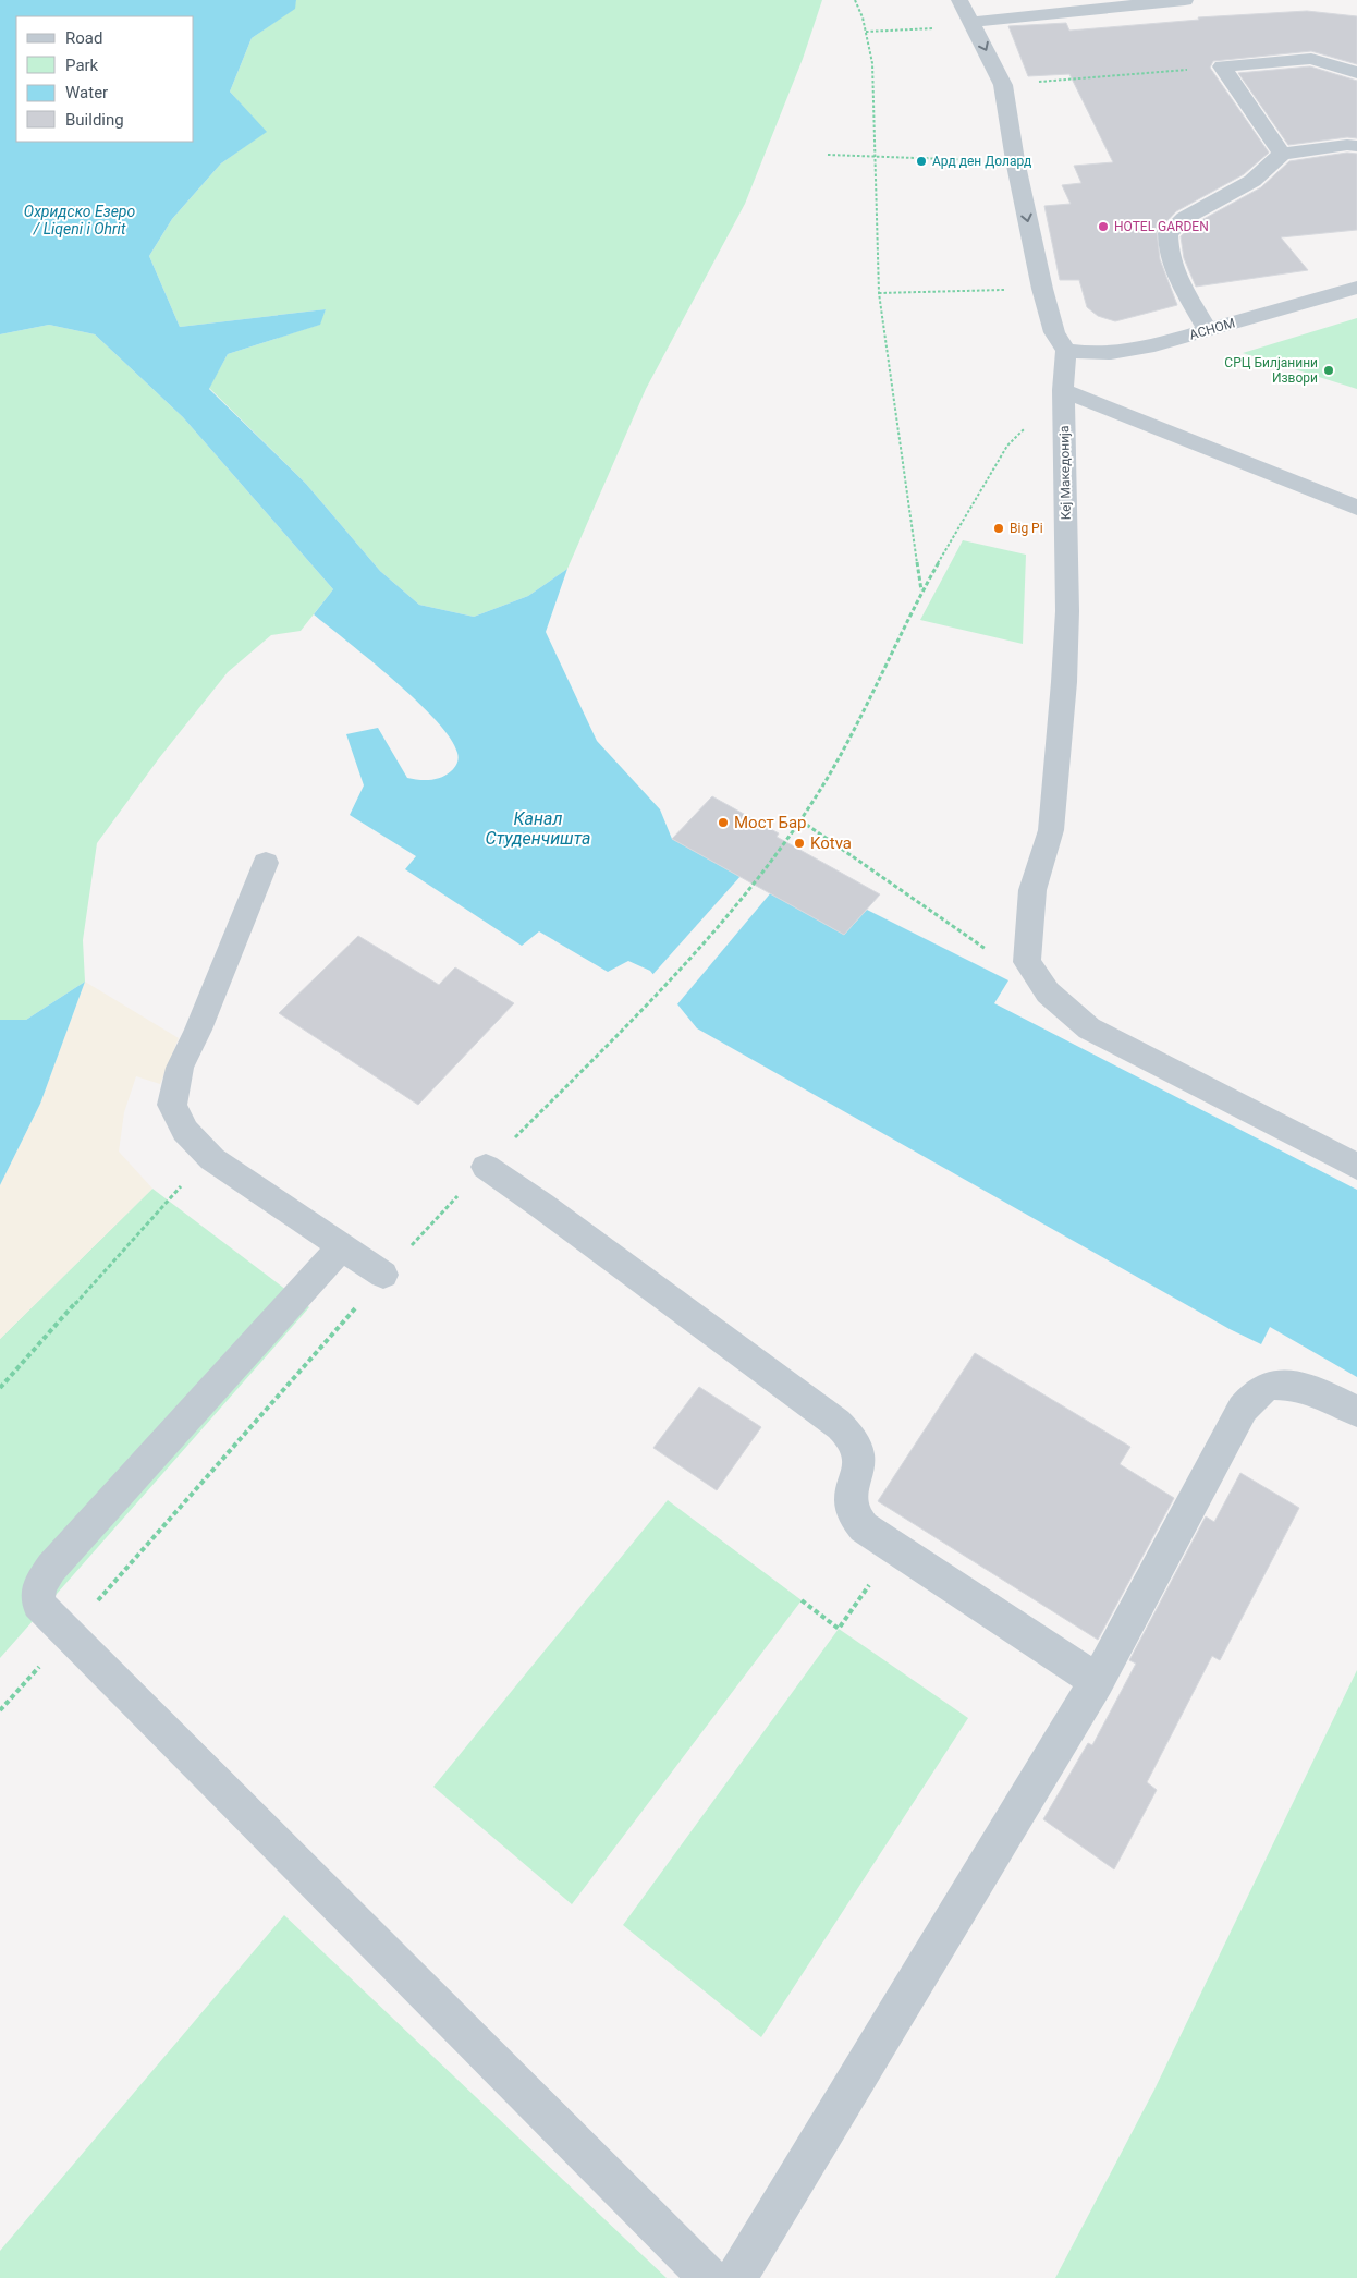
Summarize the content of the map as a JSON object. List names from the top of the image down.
{
  "streets": {
    "street": ["АСНОМ", "Кеј Македонија"]
  },
  "crossings": [
    ["АСНОМ", "Кеј Македонија"]
  ],
  "water": ["Охридско Езеро / Liqeni i Ohrit", "Канал Студенчишта"],
  "places": [
    "Ард ден Долард",
    "HOTEL GARDEN",
    "СРЦ Билјанини Извори",
    "Big Pi",
    "Мост Бар",
    "Kotva"
  ],
  "legend": [
    "Road",
    "Park",
    "Water",
    "Building"
  ]
}
